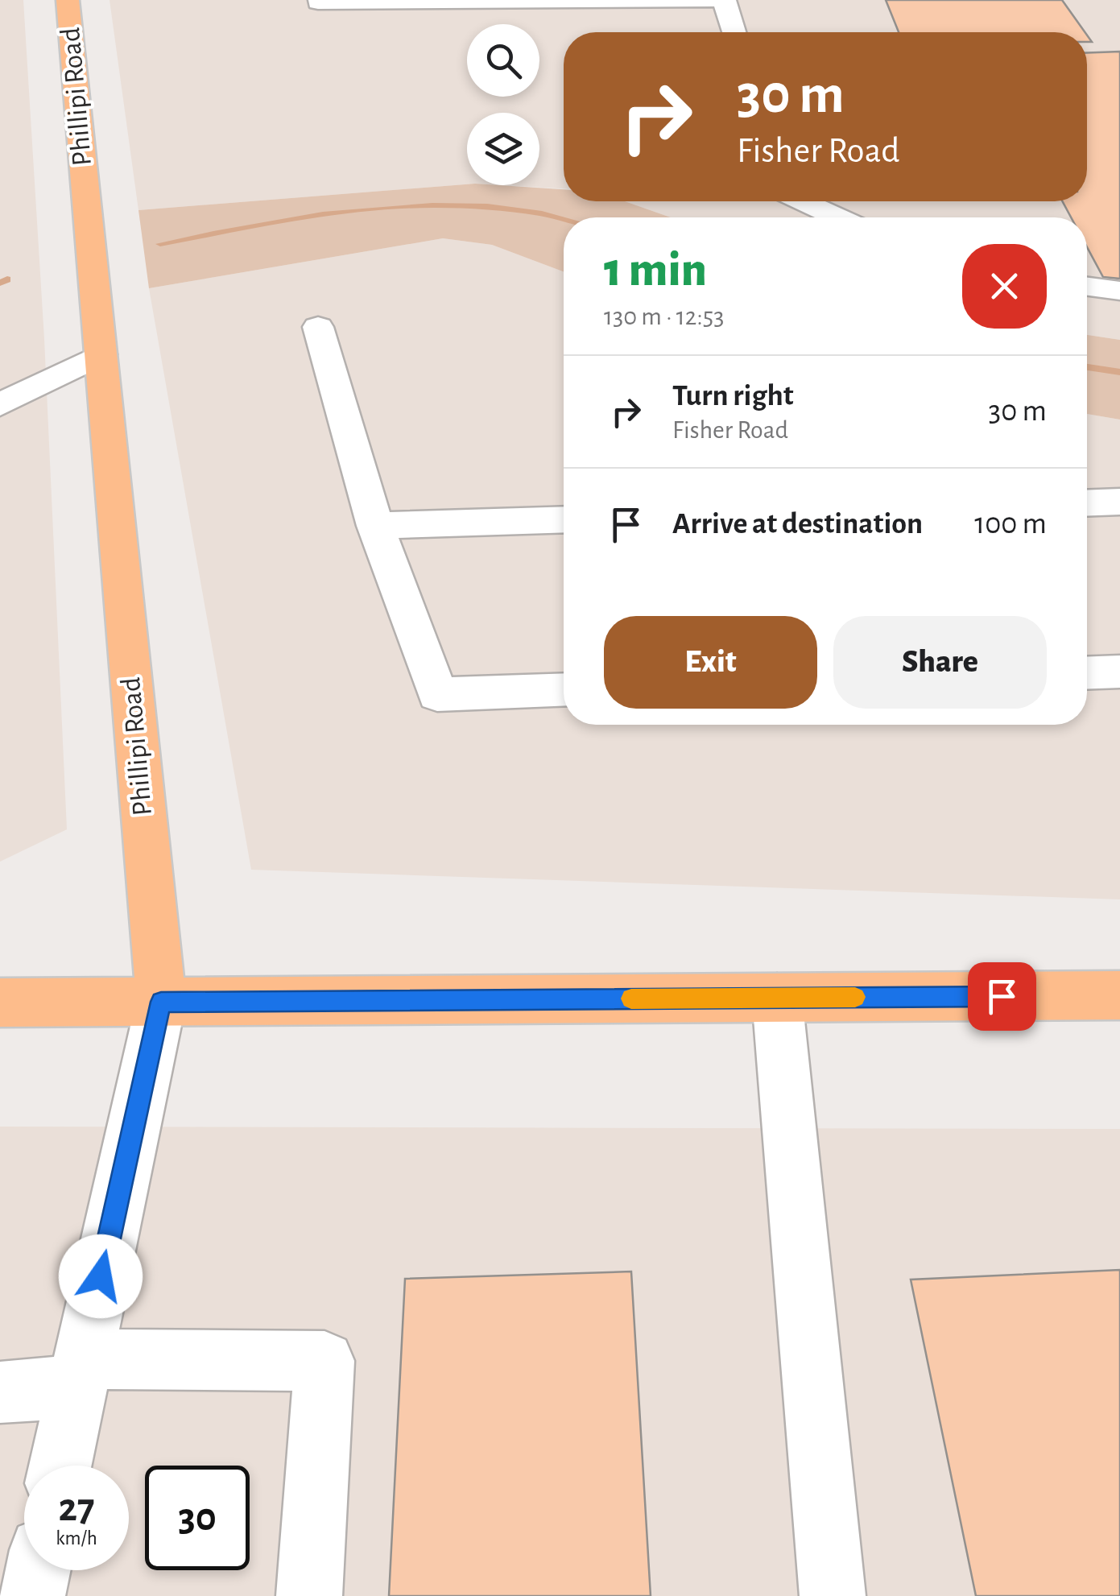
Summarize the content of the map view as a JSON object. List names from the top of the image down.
{
  "streets": {
    "main road": ["Phillipi Road"]
  },
  "page": {
    "turn": ["30 m", "Fisher Road"],
    "heading": ["1 min", "130 m · 12:53"],
    "list": [
      {
        "name": "Turn right",
        "note": "Fisher Road",
        "value": "30 m"
      },
      {
        "name": "Arrive at destination",
        "value": "100 m"
      }
    ],
    "buttons": ["Exit", "Share"],
    "speed": "27 km/h",
    "limit": "30"
  }
}
